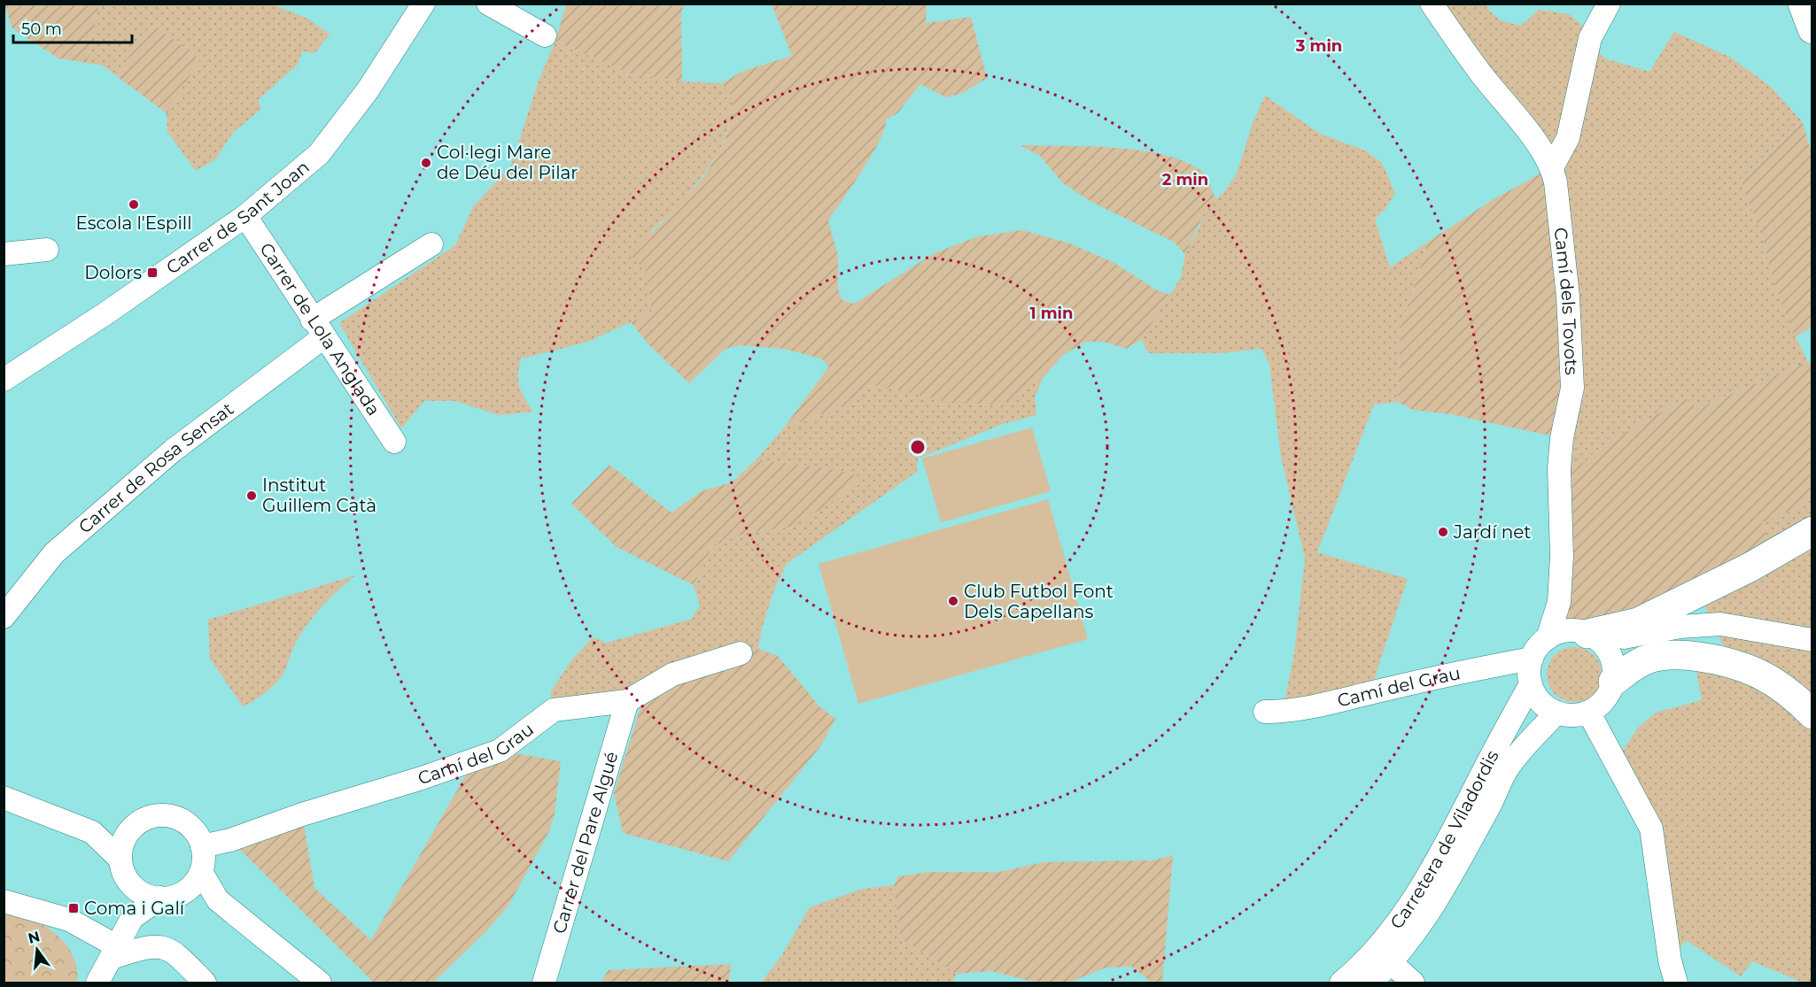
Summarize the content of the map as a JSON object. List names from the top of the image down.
{
  "streets": {
    "street": [
      "Carrer de Sant Joan",
      "Camí dels Tovots",
      "Carrer de Lola Anglada",
      "Carrer de Rosa Sensat",
      "Camí del Grau",
      "Carretera de Viladordis",
      "Carrer del Pare Algué"
    ]
  },
  "crossings": [
    ["Carrer de Sant Joan", "Carrer de Lola Anglada"],
    ["Camí dels Tovots", "Camí del Grau"],
    ["Camí dels Tovots", "Carretera de Viladordis"],
    ["Carrer de Lola Anglada", "Carrer de Rosa Sensat"],
    ["Camí del Grau", "Carretera de Viladordis"],
    ["Camí del Grau", "Carrer del Pare Algué"]
  ],
  "places": {
    "other": [
      "Col·legi Mare de Déu del Pilar",
      "Escola l'Espill",
      "Institut Guillem Catà",
      "Jardí net",
      "Club Futbol Font Dels Capellans"
    ],
    "transit": ["Dolors", "Coma i Galí"]
  },
  "scale_bar": "50 m",
  "north": "top",
  "rings": ["3 min", "2 min", "1 min"]
}
